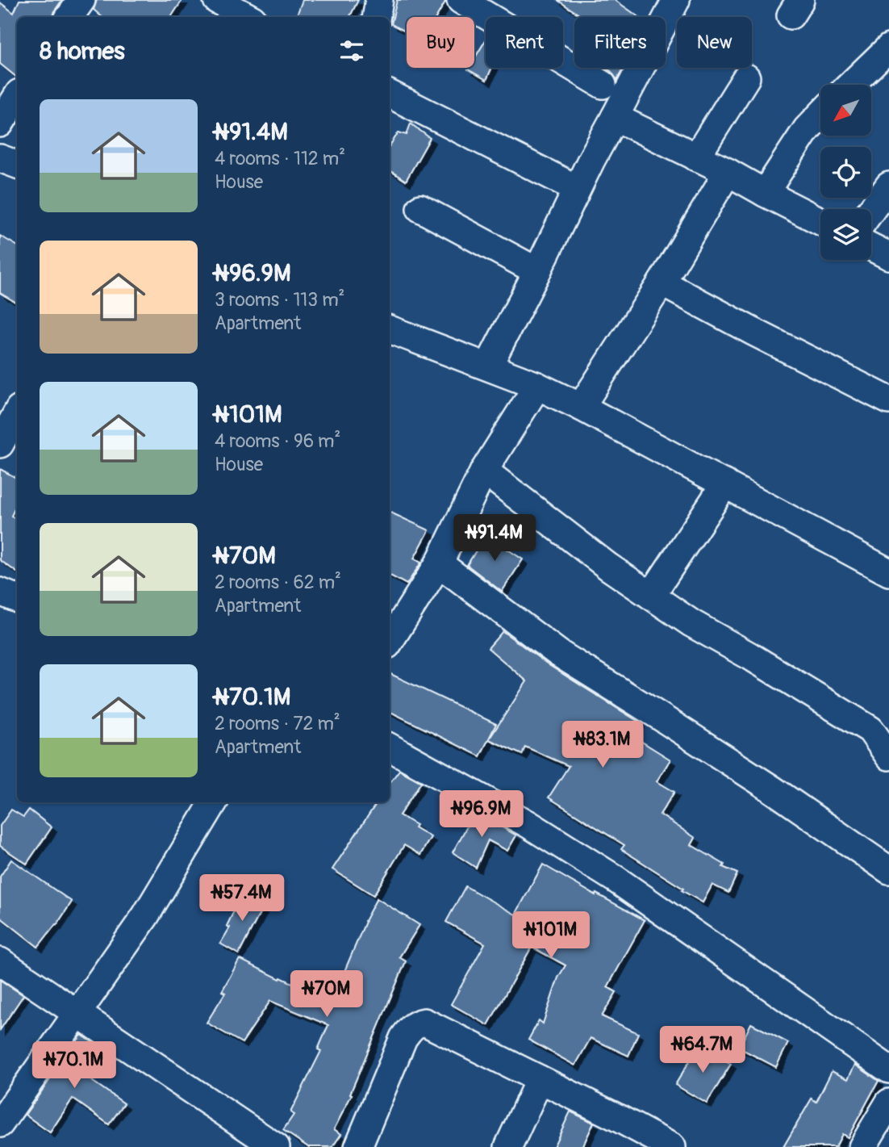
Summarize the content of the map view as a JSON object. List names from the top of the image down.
{
  "north": "bottom left",
  "page": {
    "chip": [
      "Buy",
      "Rent",
      "Filters",
      "New"
    ],
    "heading": "8 homes",
    "list": [
      {
        "name": "₦91.4M",
        "note": "4 rooms · 112 m² · House"
      },
      {
        "name": "₦96.9M",
        "note": "3 rooms · 113 m² · Apartment"
      },
      {
        "name": "₦101M",
        "note": "4 rooms · 96 m² · House"
      },
      {
        "name": "₦70M",
        "note": "2 rooms · 62 m² · Apartment"
      },
      {
        "name": "₦70.1M",
        "note": "2 rooms · 72 m² · Apartment"
      }
    ],
    "price": [
      "₦91.4M",
      "₦83.1M",
      "₦96.9M",
      "₦57.4M",
      "₦101M",
      "₦70M",
      "₦64.7M",
      "₦70.1M"
    ]
  }
}
